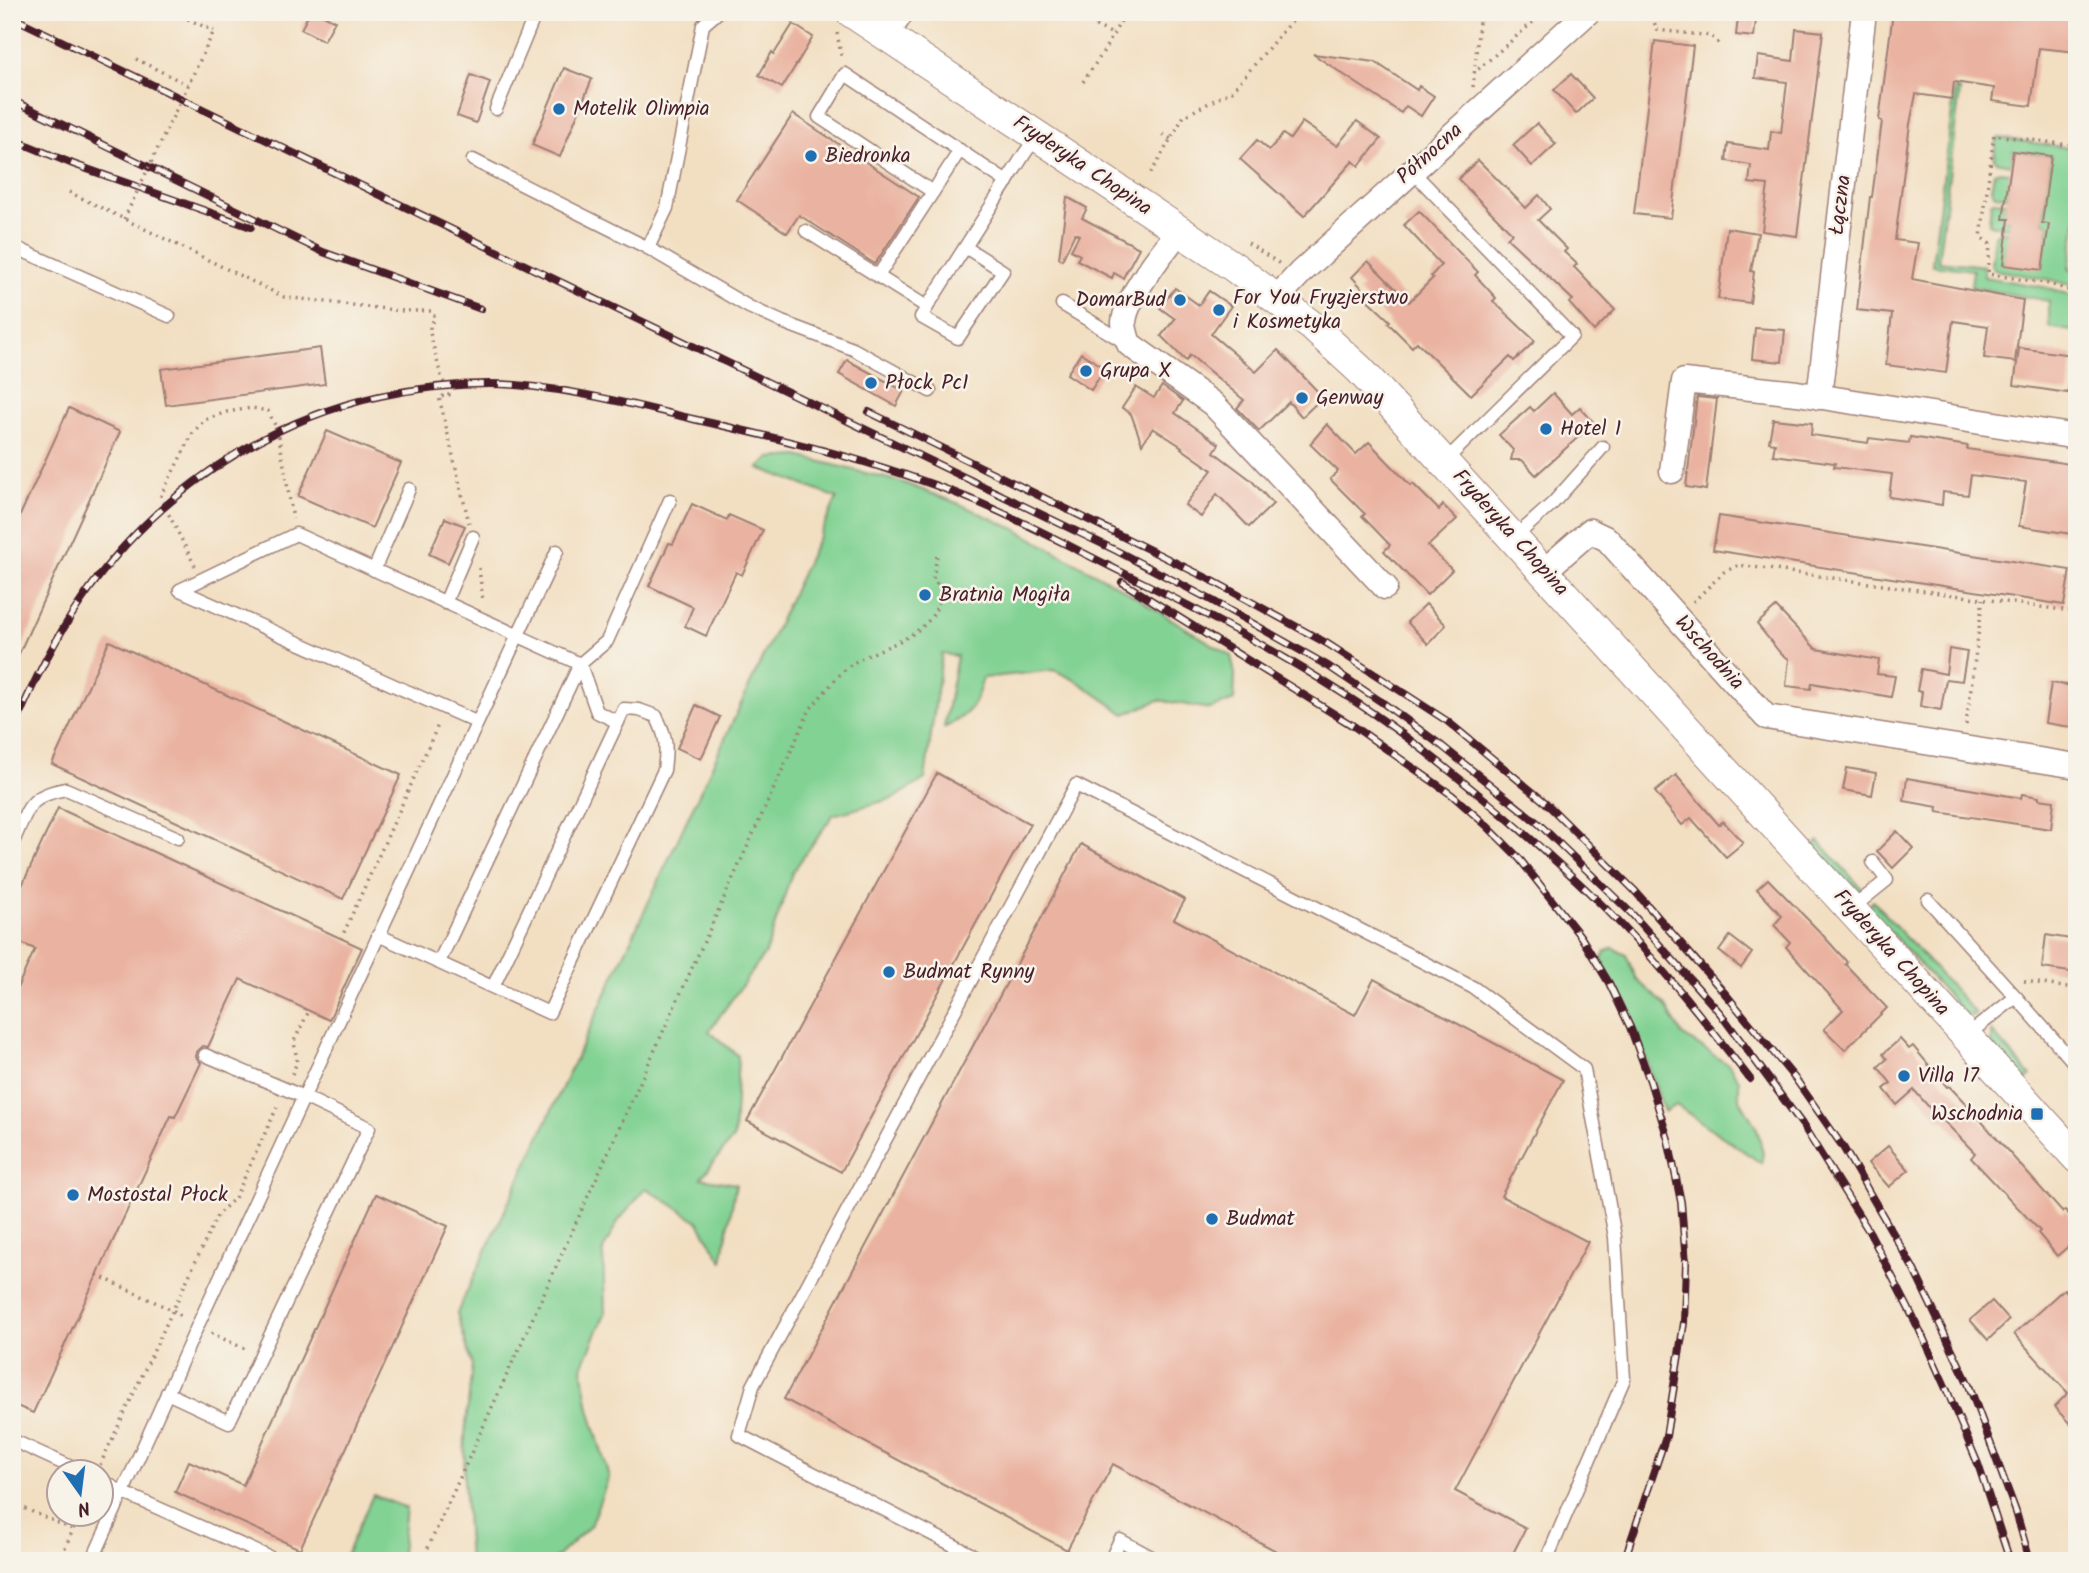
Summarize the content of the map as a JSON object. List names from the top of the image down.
{
  "streets": {
    "street": [
      "Północna",
      "Fryderyka Chopina",
      "Łączna",
      "Wschodnia"
    ]
  },
  "crossings": [
    ["Północna", "Fryderyka Chopina"],
    ["Fryderyka Chopina", "Wschodnia"]
  ],
  "places": {
    "other": [
      "Motelik Olimpia",
      "Biedronka",
      "DomarBud",
      "For You Fryzjerstwo i Kosmetyka",
      "Grupa X",
      "Płock Pc1",
      "Genway",
      "Hotel 1",
      "Bratnia Mogiła",
      "Budmat Rynny",
      "Villa 17",
      "Mostostal Płock",
      "Budmat"
    ],
    "transit": ["Wschodnia"]
  },
  "north": "bottom"
}
